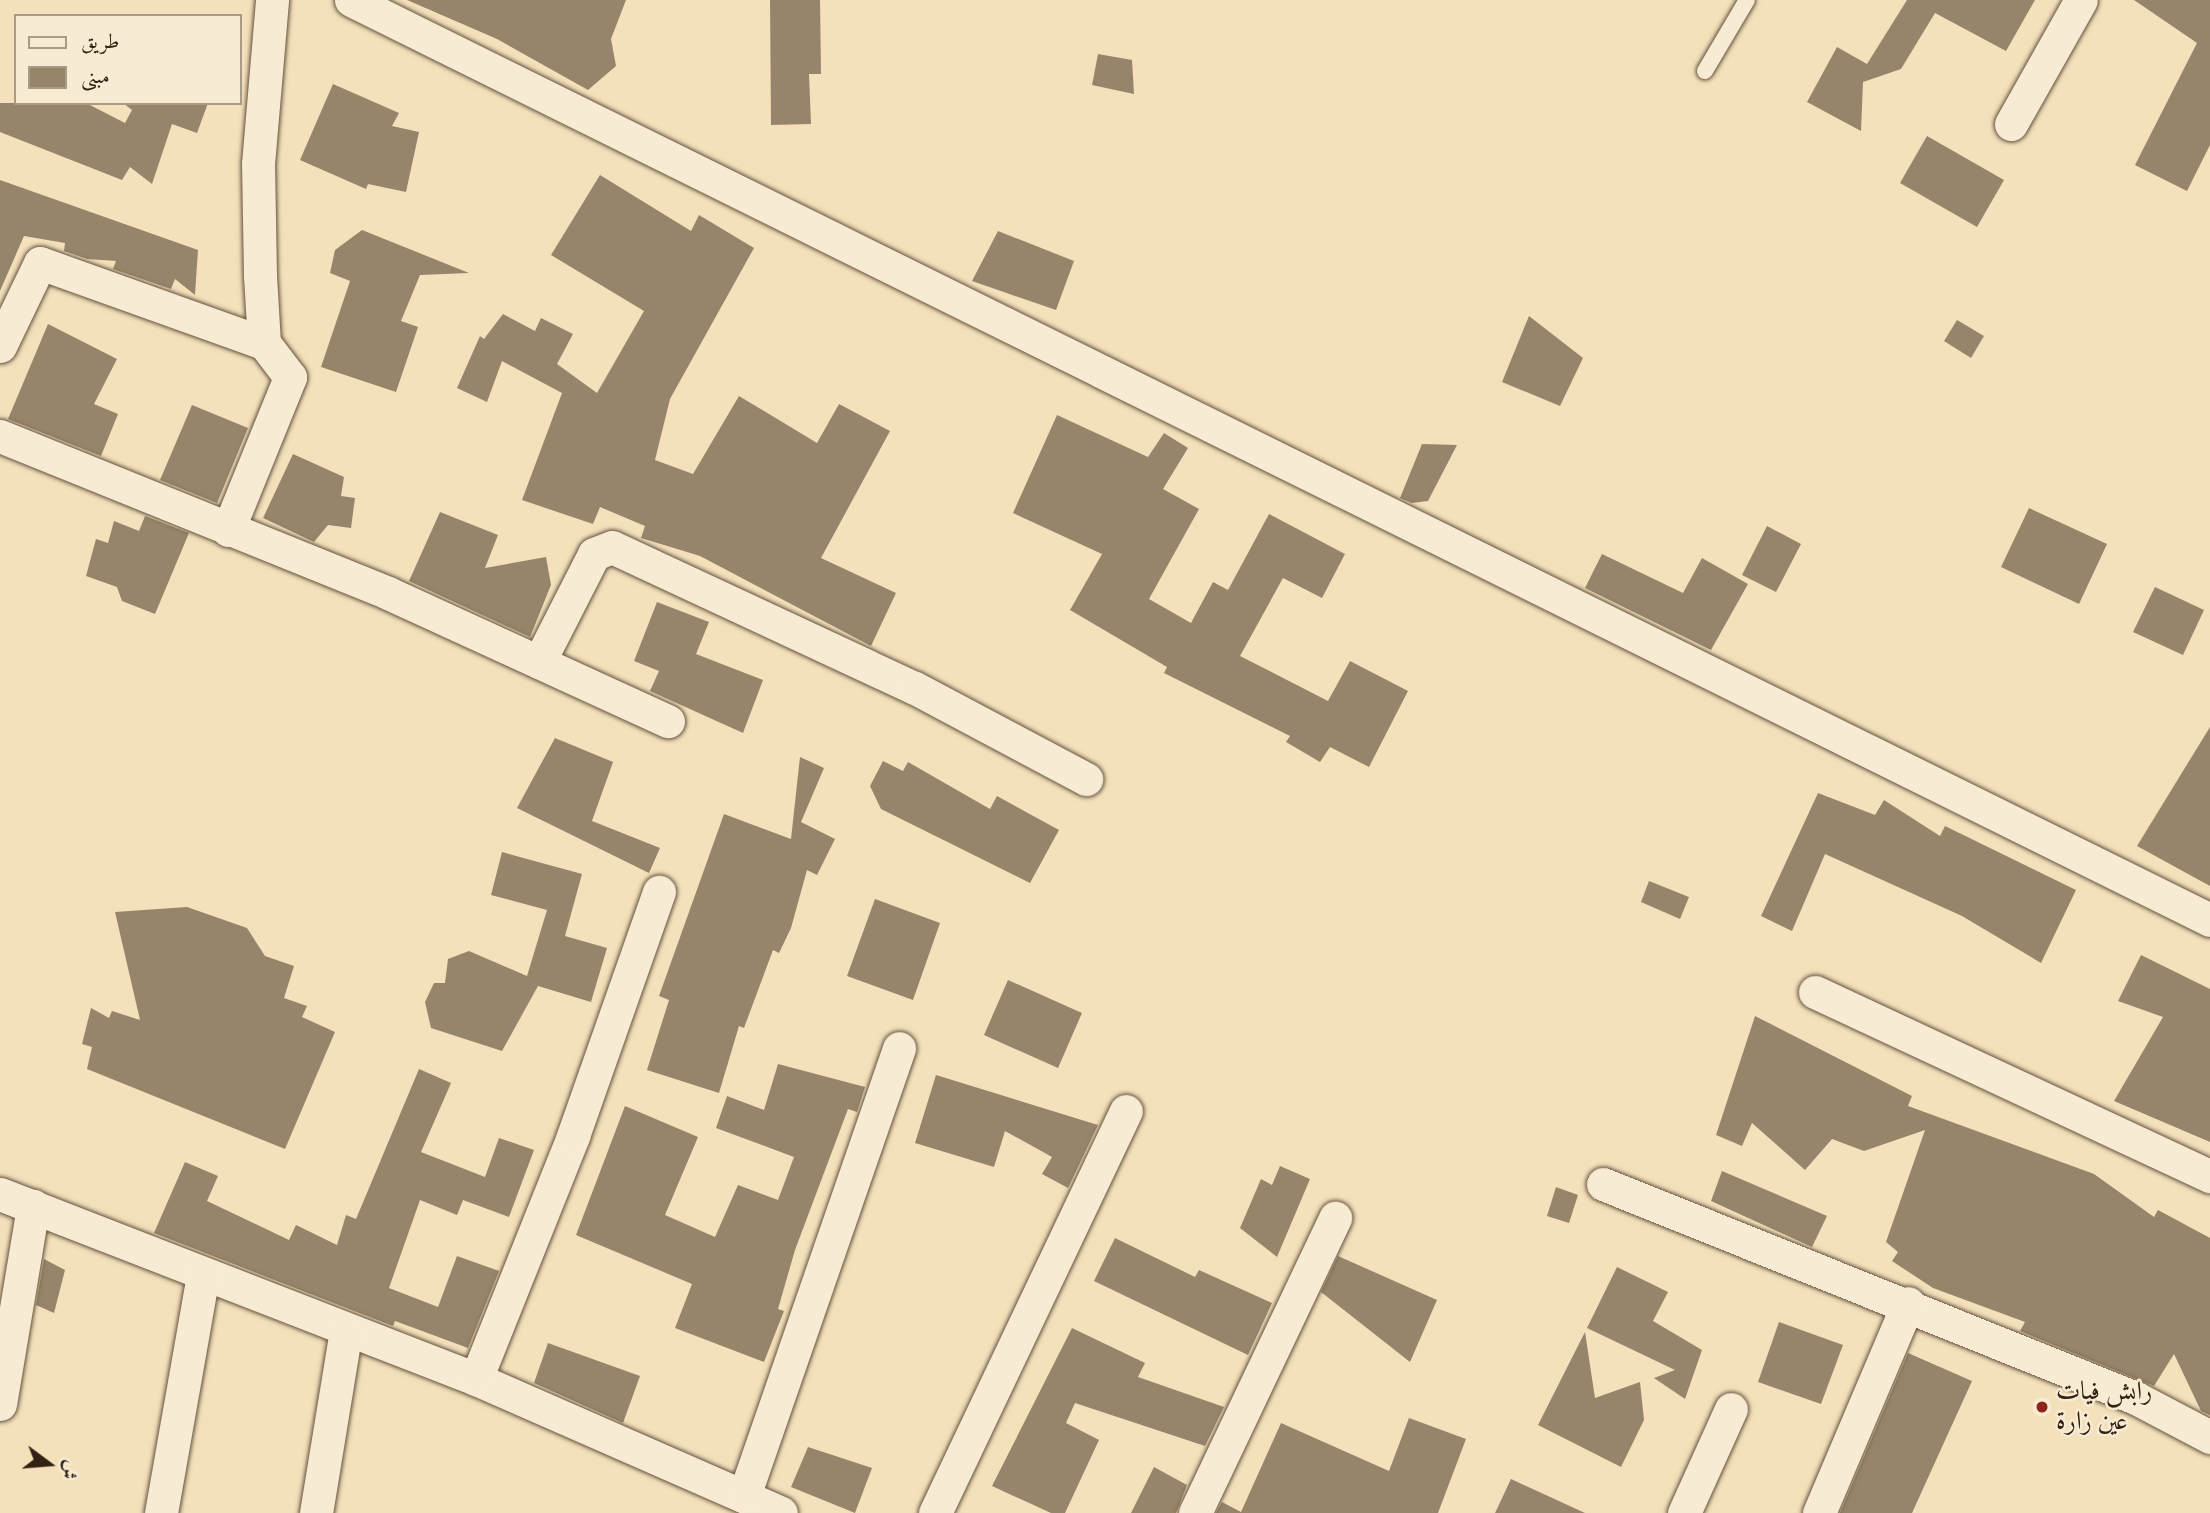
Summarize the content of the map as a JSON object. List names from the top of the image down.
{
  "places": ["رابش فيات عين زارة"],
  "legend": ["طريق", "مبنى"],
  "north": "right"
}
